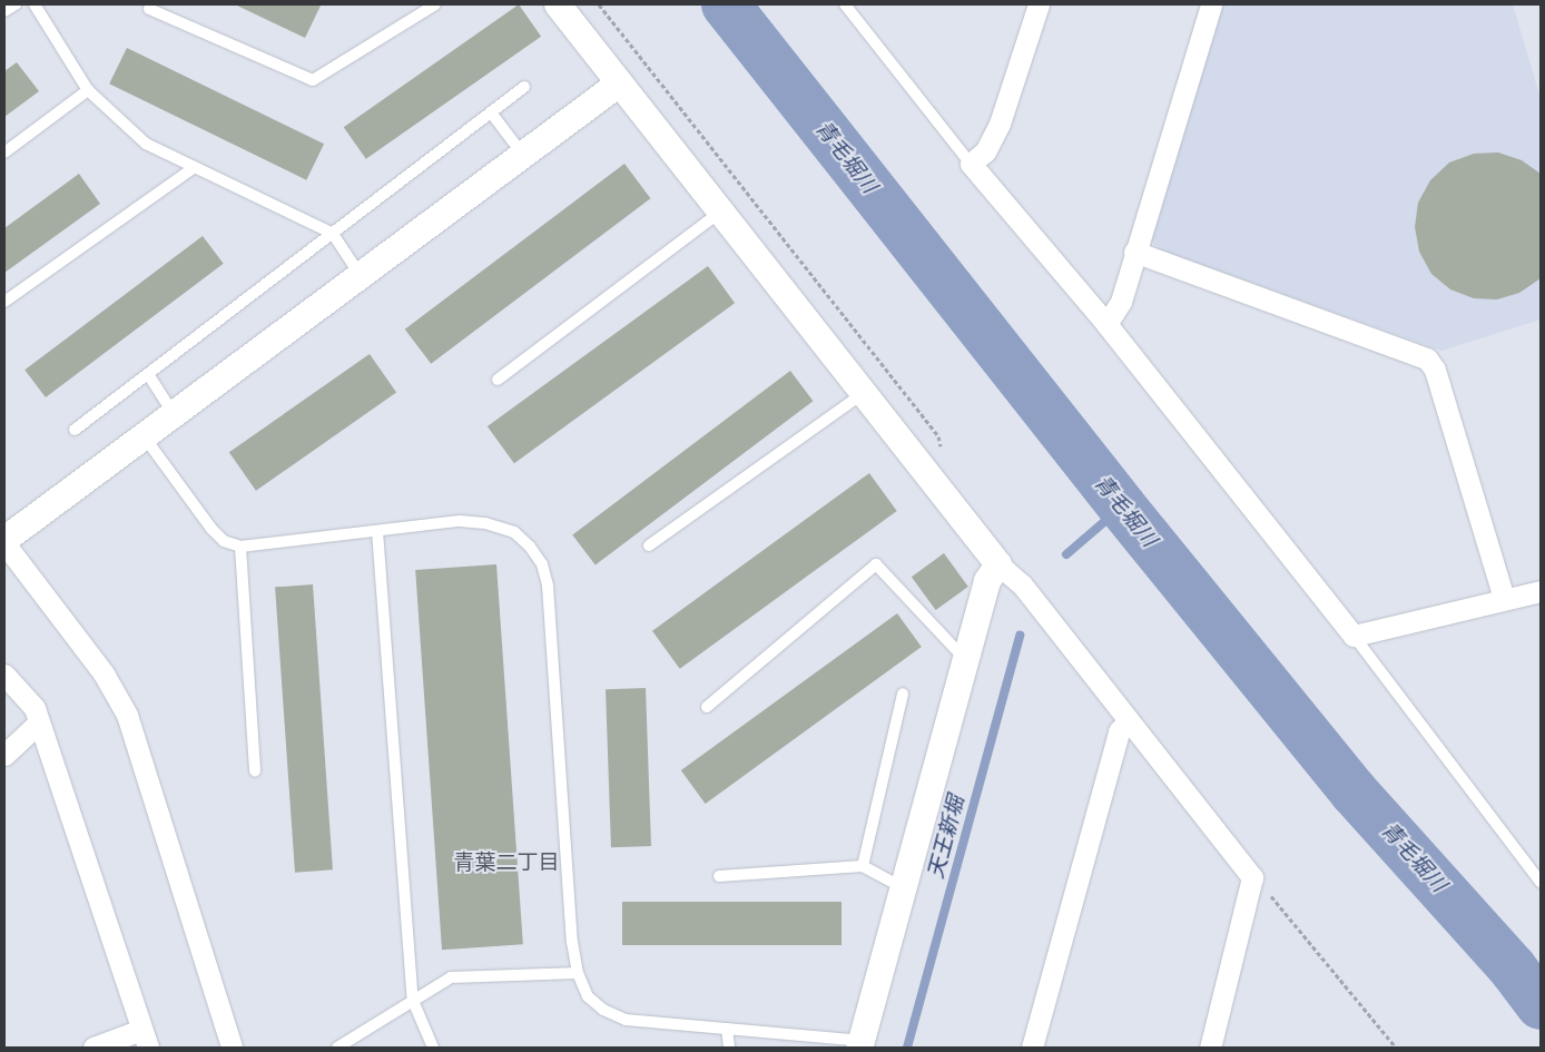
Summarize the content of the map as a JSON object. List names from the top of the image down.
{
  "districts": ["青葉二丁目"],
  "water": ["青毛堀川", "天王新堀"]
}
